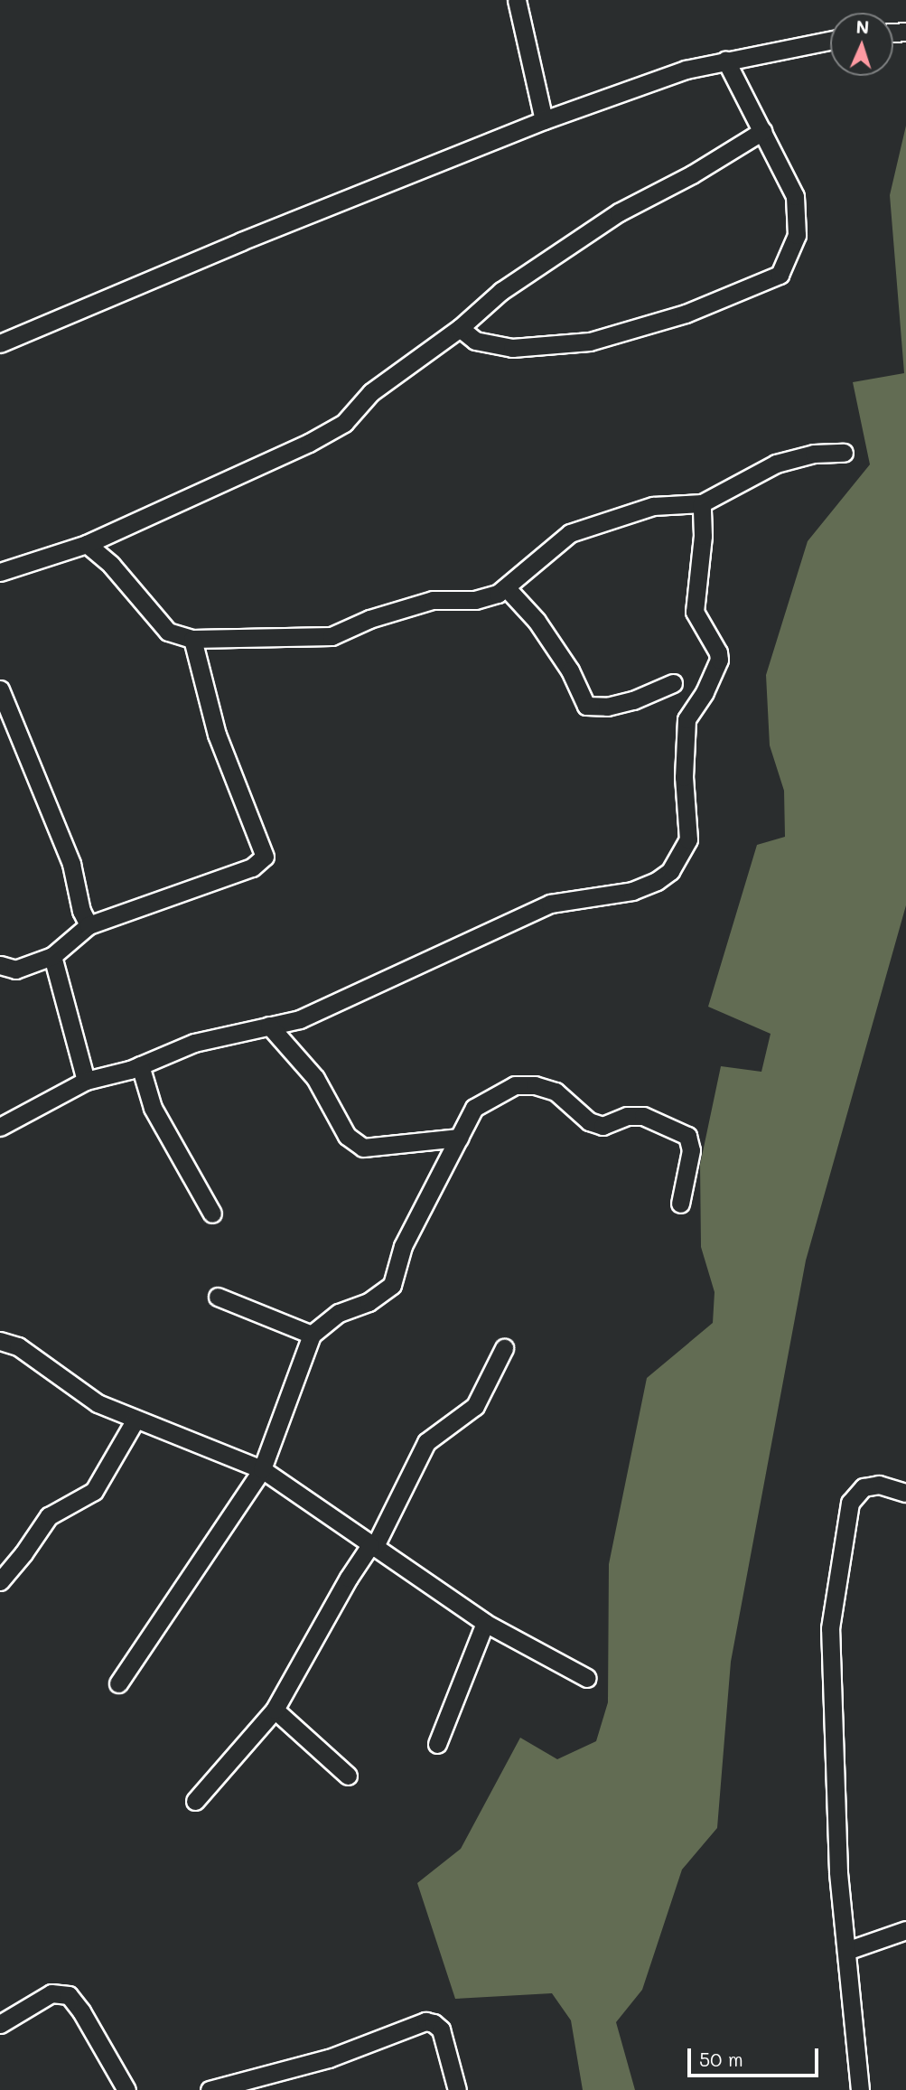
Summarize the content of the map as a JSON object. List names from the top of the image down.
{
  "scale_bar": "50 m",
  "north": "top"
}
